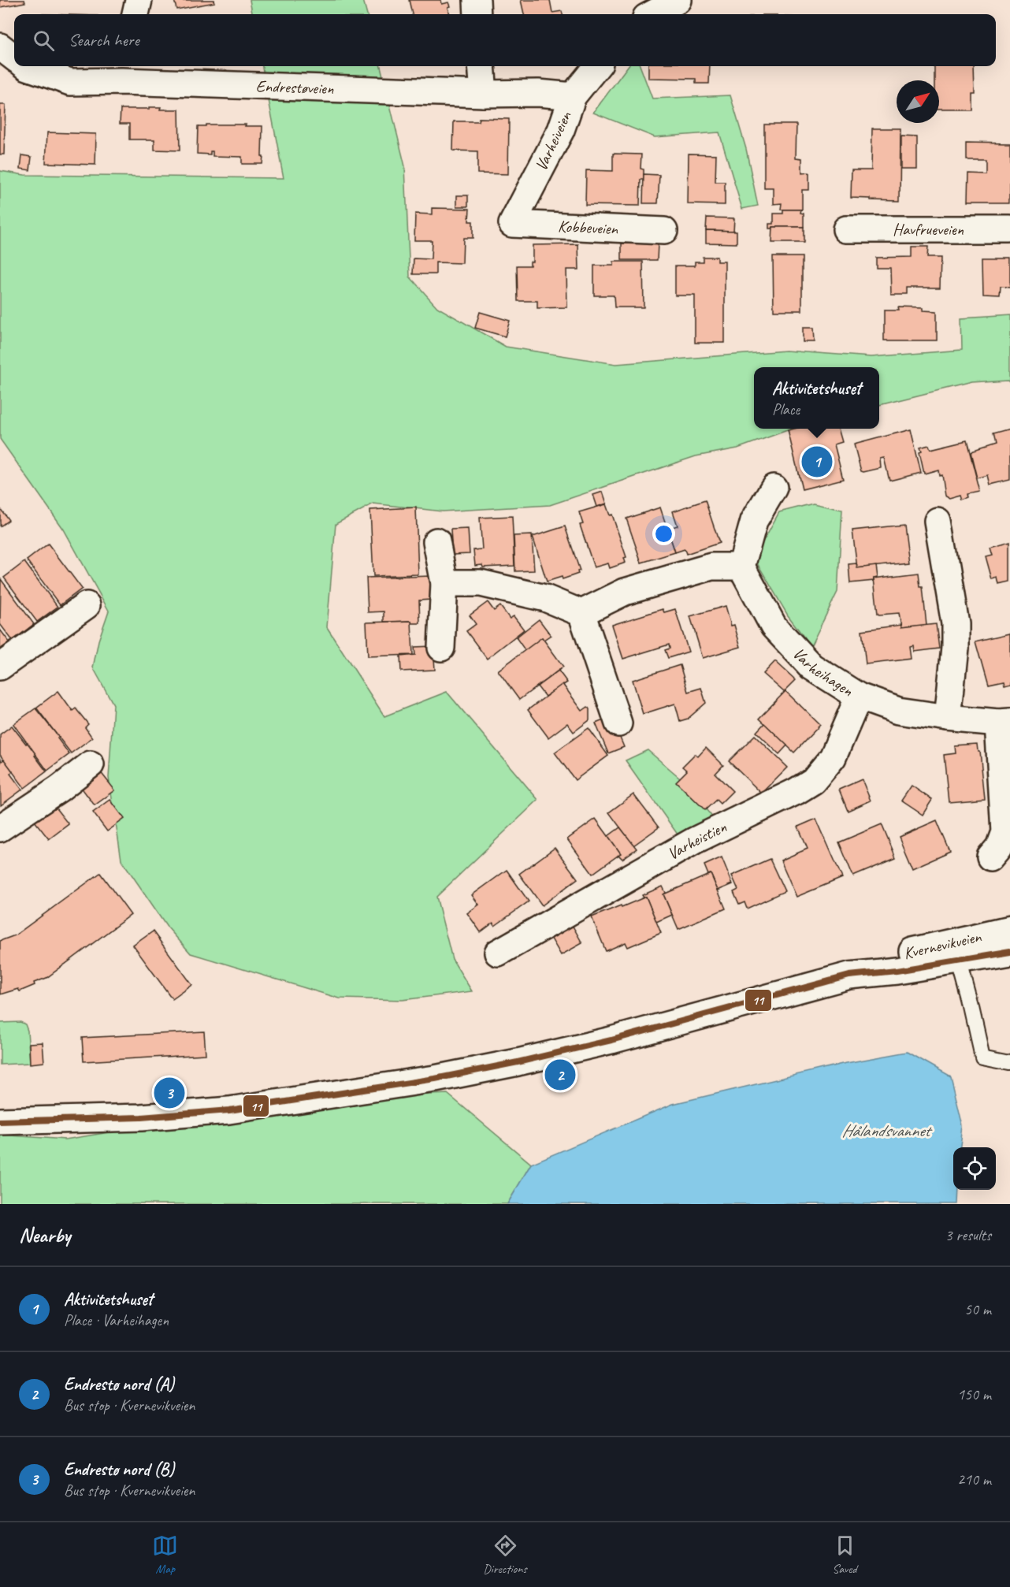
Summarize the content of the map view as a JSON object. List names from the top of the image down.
{
  "streets": {
    "street": [
      "Endrestøveien",
      "Varheiveien",
      "Kobbeveien",
      "Havfrueveien",
      "Varheihagen",
      "Varheistien",
      "Kvernevikveien"
    ]
  },
  "crossings": [
    ["Endrestøveien", "Varheiveien"],
    ["Varheiveien", "Kobbeveien"],
    ["Varheihagen", "Varheistien"]
  ],
  "water": ["Hålandsvannet"],
  "lines": ["transit line 11"],
  "north": "top right",
  "page": {
    "search": "Search here",
    "popup": ["Aktivitetshuset", "Place"],
    "pins": ["1", "2", "3"],
    "heading": ["Nearby", "3 results"],
    "list": [
      {
        "mark": "1",
        "name": "Aktivitetshuset",
        "note": "Place · Varheihagen",
        "value": "50 m"
      },
      {
        "mark": "2",
        "name": "Endrestø nord (A)",
        "note": "Bus stop · Kvernevikveien",
        "value": "150 m"
      },
      {
        "mark": "3",
        "name": "Endrestø nord (B)",
        "note": "Bus stop · Kvernevikveien",
        "value": "210 m"
      }
    ],
    "nav": ["Map", "Directions", "Saved"]
  }
}
